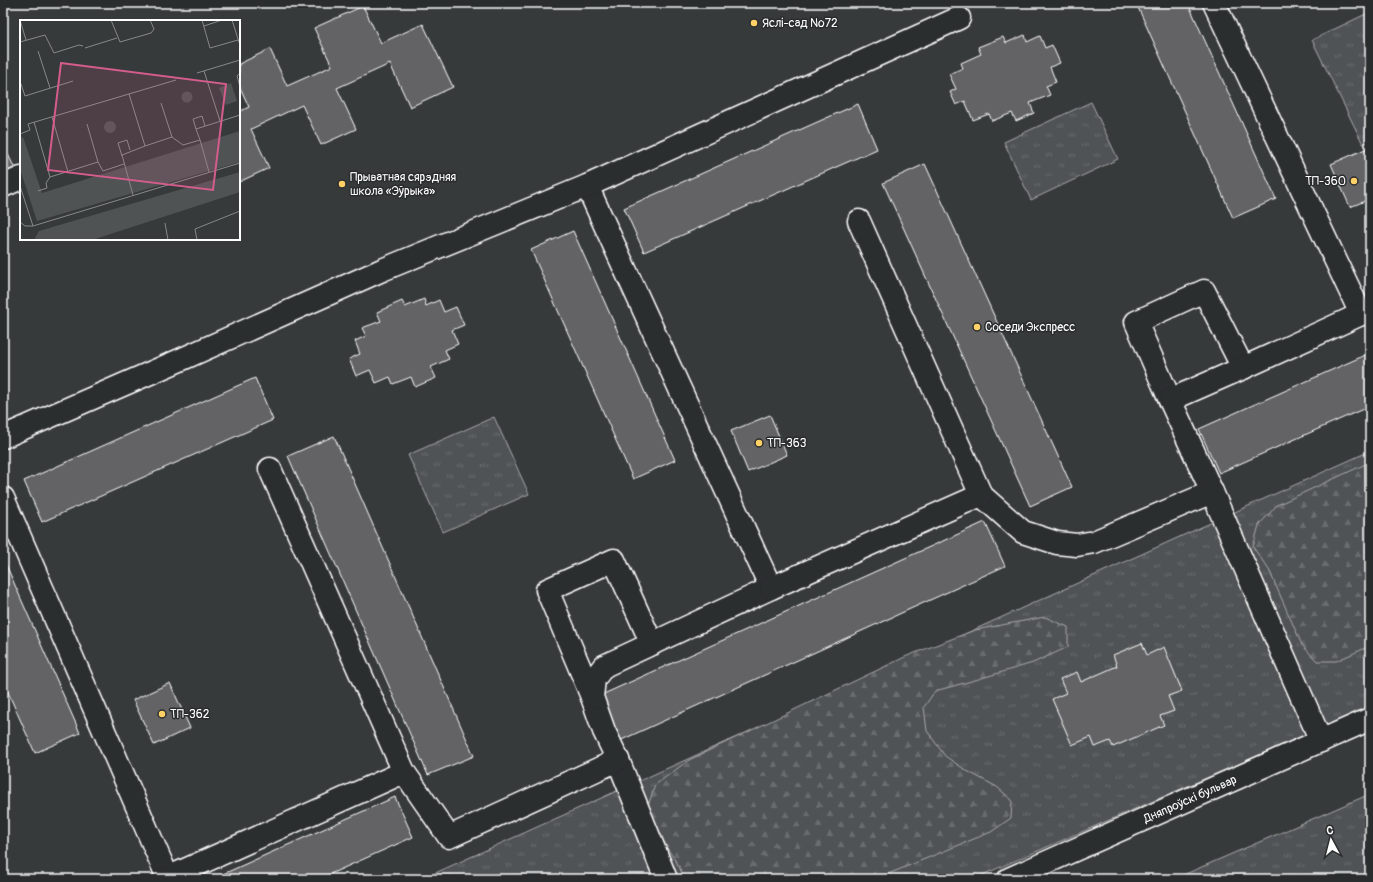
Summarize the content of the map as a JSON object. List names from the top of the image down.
{
  "streets": {
    "street": ["Дняпроўскі бульвар"]
  },
  "places": [
    "Яслі-сад №72",
    "ТП-360",
    "Прыватная сярэдняя школа «Эўрыка»",
    "Соседи Экспресс",
    "ТП-363",
    "ТП-362"
  ],
  "north": "top"
}
